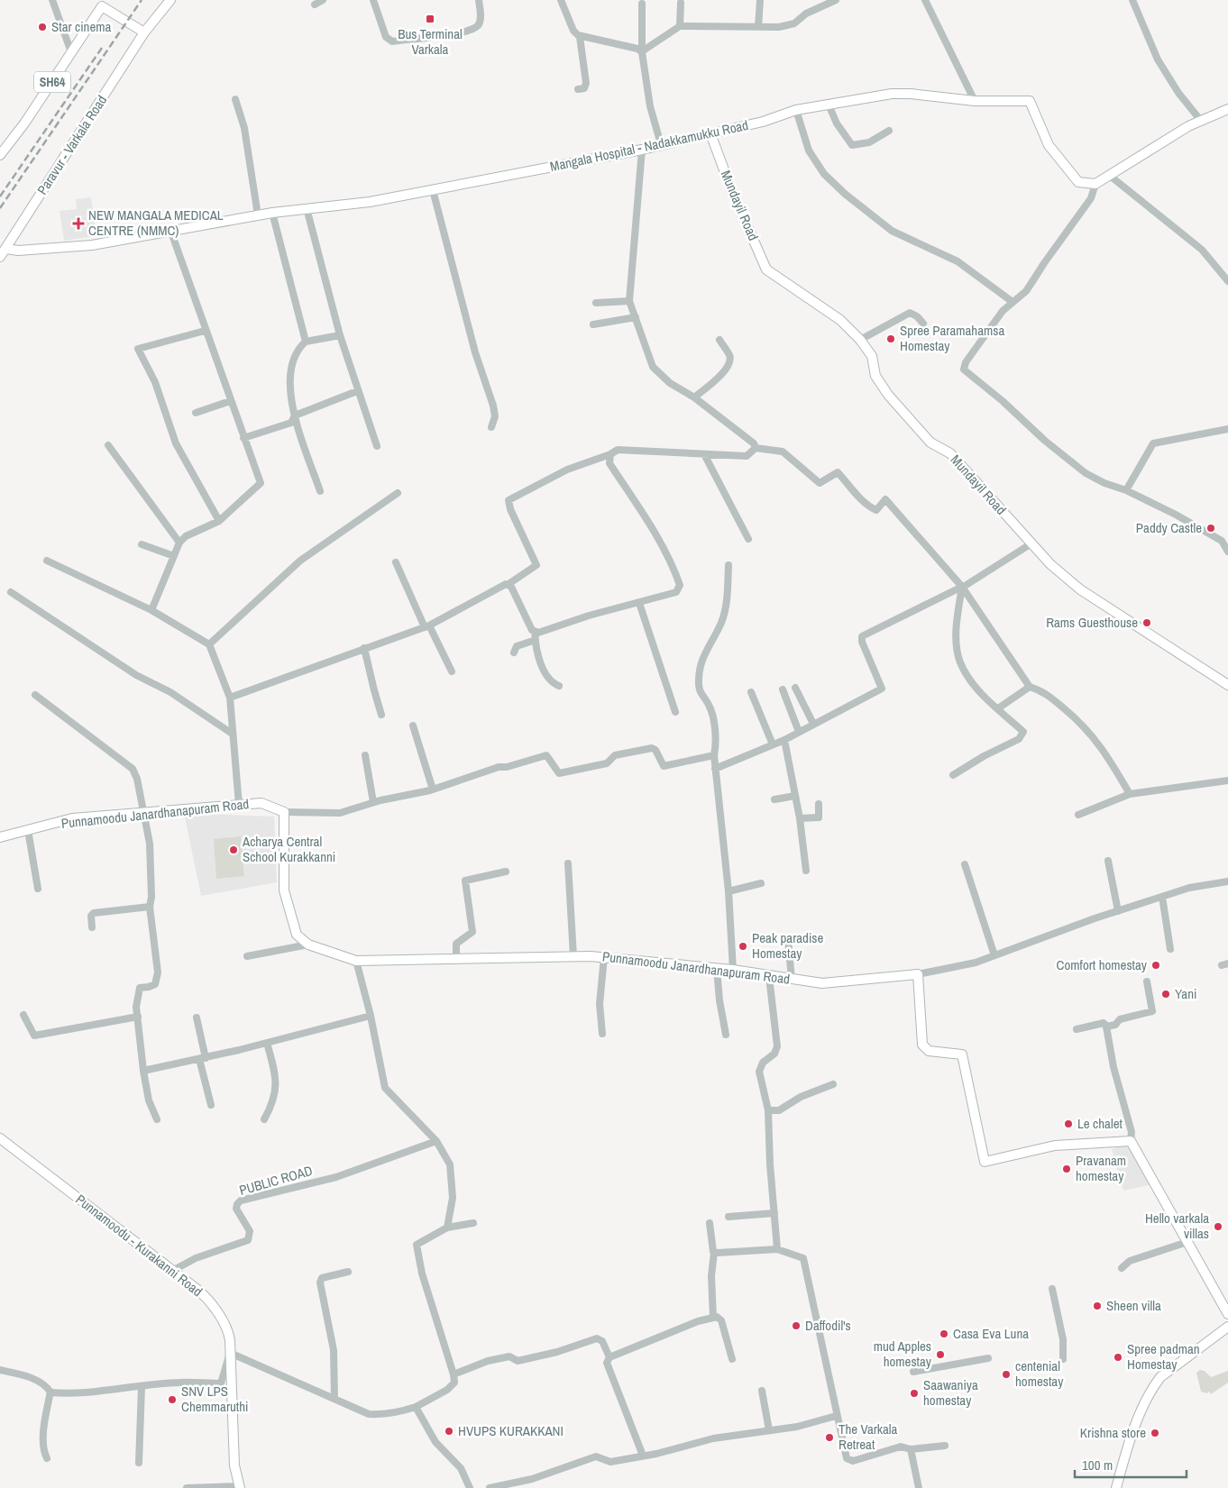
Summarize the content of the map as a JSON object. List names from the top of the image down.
{
  "streets": {
    "main road": [
      "SH64",
      "Paravur - Varkala Road",
      "Mangala Hospital - Nadakkamukku Road",
      "Mundayil Road",
      "Punnamoodu Janardhanapuram Road",
      "Punnamoodu - Kurakanni Road"
    ],
    "street": ["PUBLIC ROAD"]
  },
  "crossings": [
    ["SH64", "Paravur - Varkala Road"],
    ["Paravur - Varkala Road", "Mangala Hospital - Nadakkamukku Road"],
    ["Mangala Hospital - Nadakkamukku Road", "Mundayil Road"],
    ["PUBLIC ROAD", "Punnamoodu - Kurakanni Road"]
  ],
  "places": {
    "transit": ["Bus Terminal Varkala"],
    "other": [
      "Star cinema",
      "Spree Paramahamsa Homestay",
      "Paddy Castle",
      "Rams Guesthouse",
      "Acharya Central School Kurakkanni",
      "Peak paradise Homestay",
      "Comfort homestay",
      "Yani",
      "Le chalet",
      "Pravanam homestay",
      "Hello varkala villas",
      "Sheen villa",
      "Daffodil's",
      "Casa Eva Luna",
      "mud Apples homestay",
      "Spree padman Homestay",
      "centenial homestay",
      "Saawaniya homestay",
      "SNV LPS Chemmaruthi",
      "HVUPS KURAKKANI",
      "Krishna store",
      "The Varkala Retreat"
    ],
    "health": ["NEW MANGALA MEDICAL CENTRE (NMMC)"]
  },
  "scale_bar": "100 m"
}
